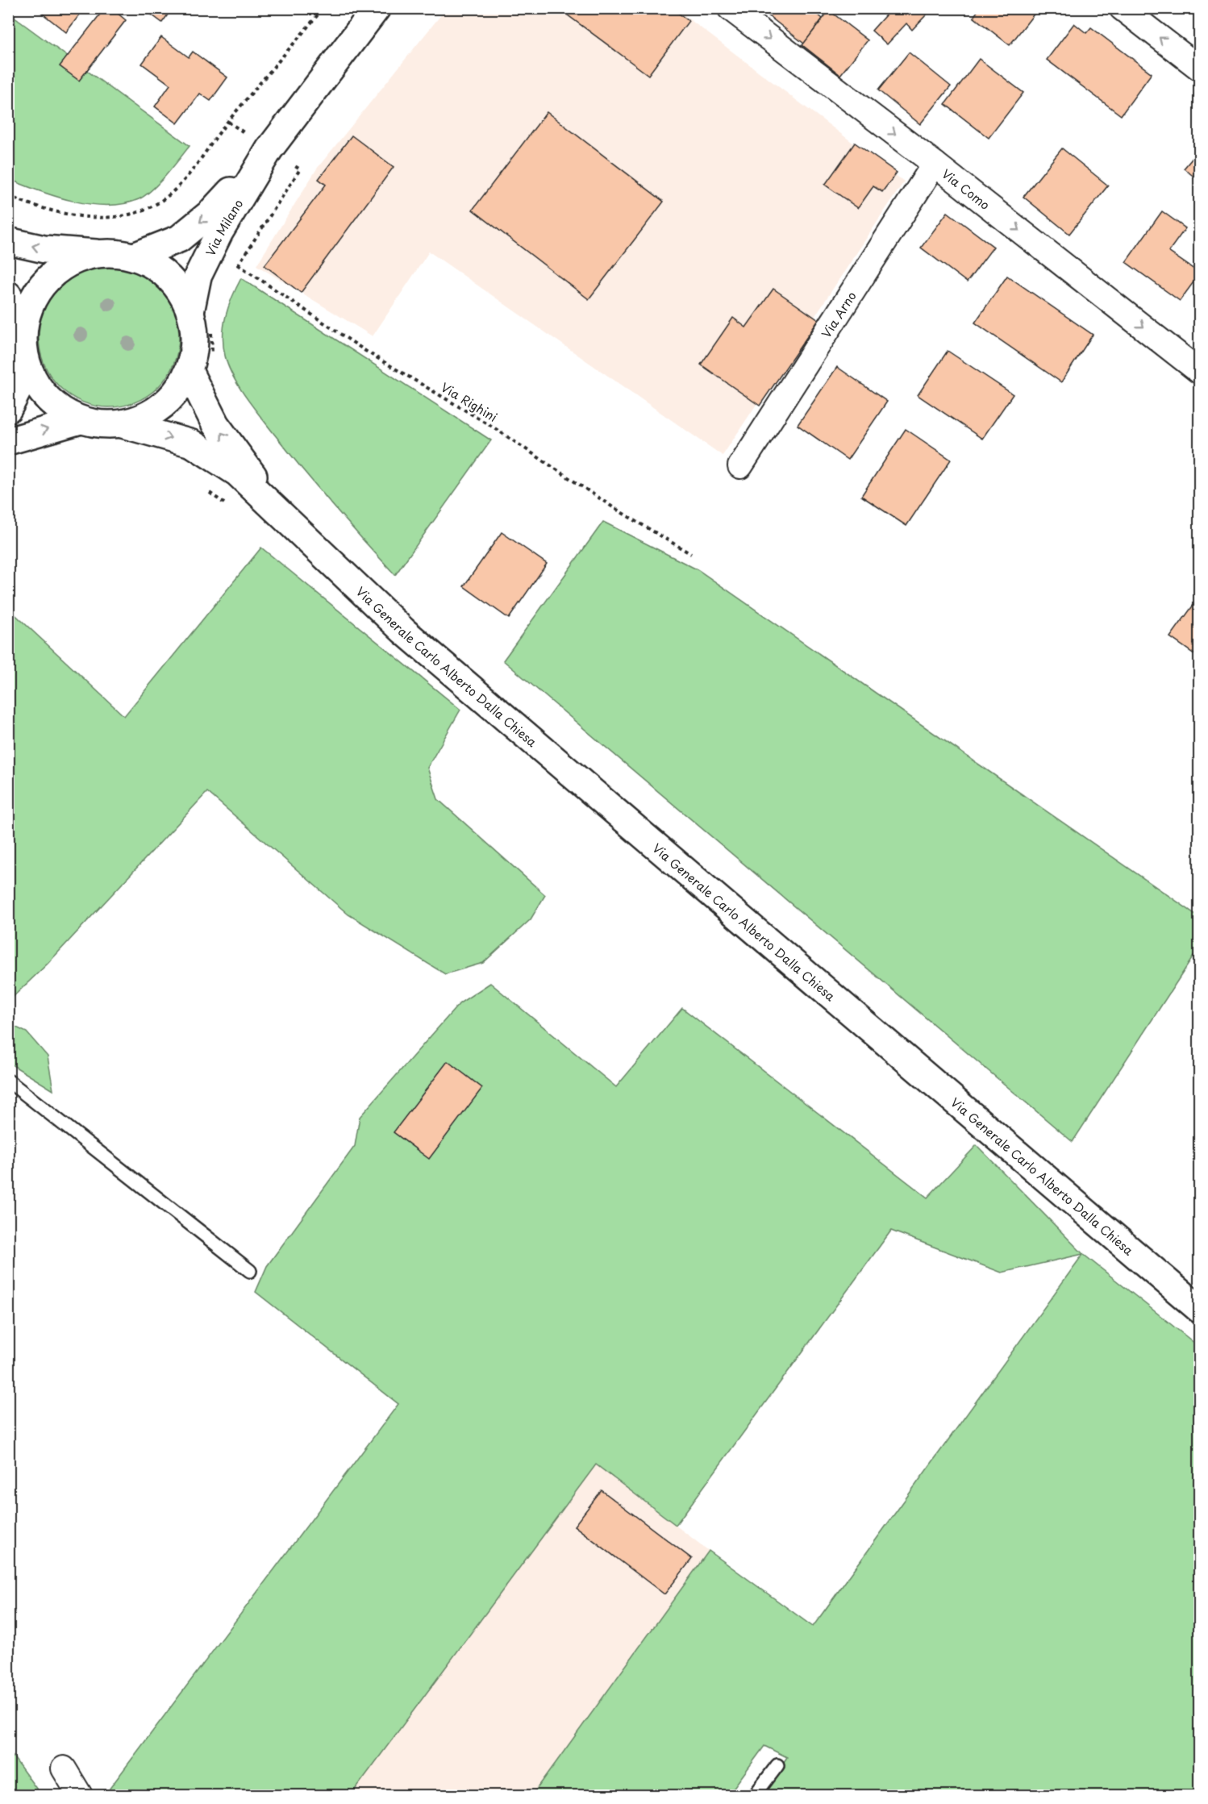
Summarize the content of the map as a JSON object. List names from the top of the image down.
{
  "streets": {
    "street": [
      "Via Como",
      "Via Milano",
      "Via Arno",
      "Via Generale Carlo Alberto Dalla Chiesa"
    ],
    "path": ["Via Righini"]
  },
  "crossings": [
    ["Via Como", "Via Arno"]
  ],
  "one_way": ["Via Como"]
}
